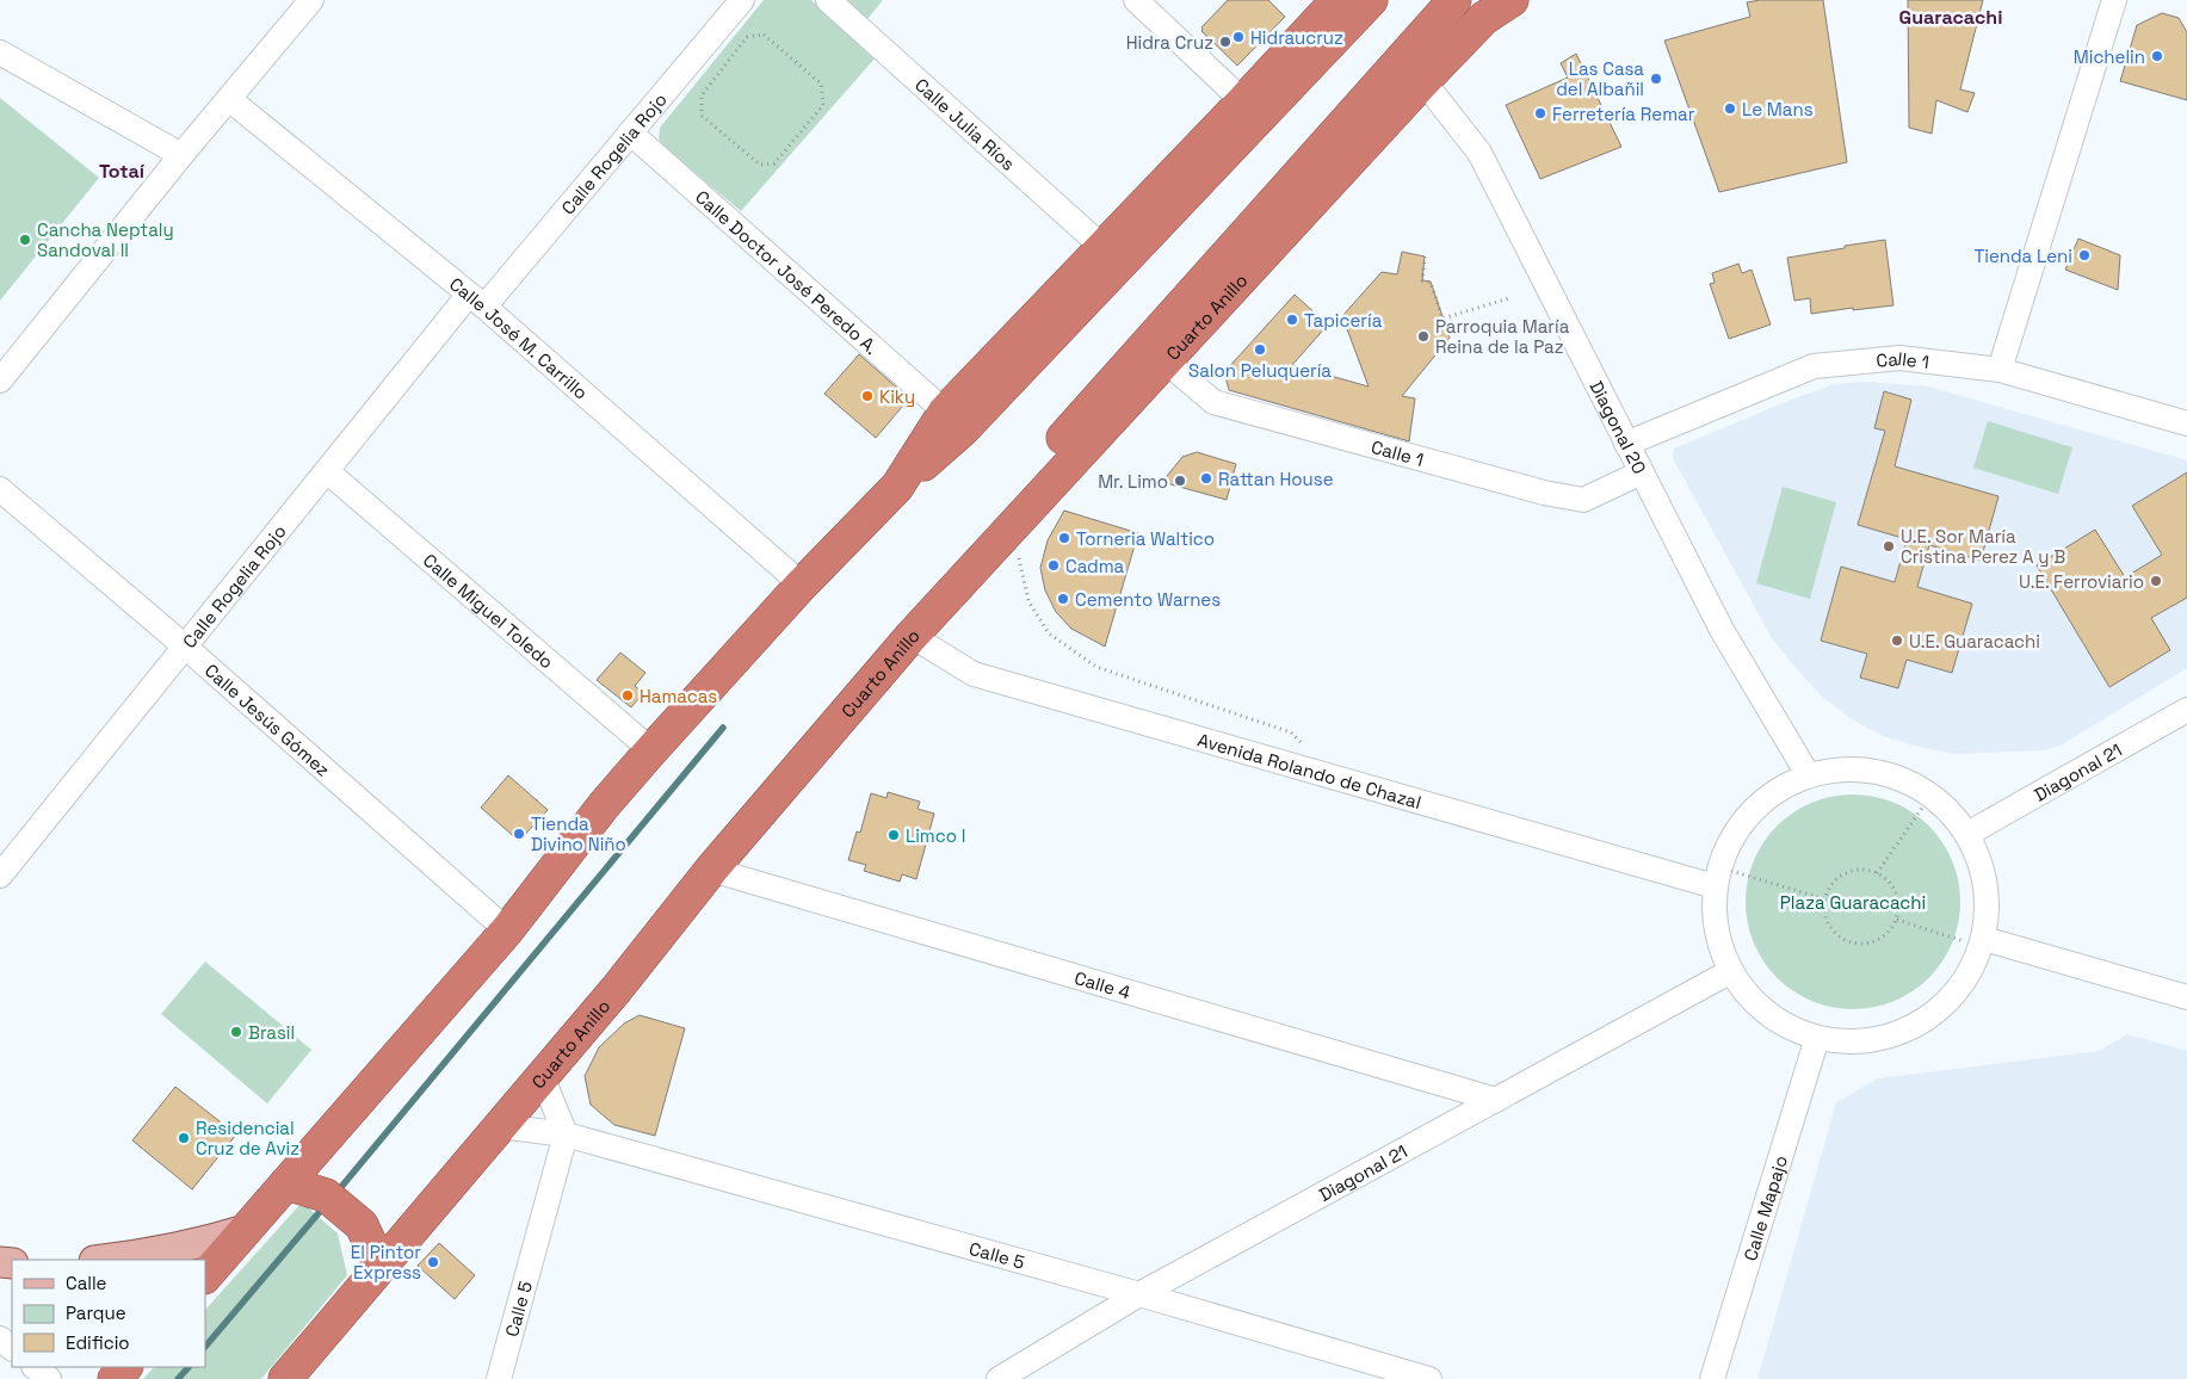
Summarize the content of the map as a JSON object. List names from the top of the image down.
{
  "streets": {
    "highway": ["Cuarto Anillo"],
    "street": [
      "Calle Julia Ríos",
      "Calle Rogelia Rojo",
      "Calle Doctor José Peredo A.",
      "Calle José M. Carrillo",
      "Calle 1",
      "Diagonal 20",
      "Calle Miguel Toledo",
      "Calle Jesús Gómez",
      "Avenida Rolando de Chazal",
      "Diagonal 21",
      "Calle 4",
      "Calle Mapajo",
      "Calle 5"
    ]
  },
  "crossings": [
    ["Calle Rogelia Rojo", "Calle Doctor José Peredo A."],
    ["Calle Rogelia Rojo", "Calle José M. Carrillo"],
    ["Calle Rogelia Rojo", "Calle Miguel Toledo"],
    ["Calle Rogelia Rojo", "Calle Jesús Gómez"],
    ["Cuarto Anillo", "Calle 1"],
    ["Cuarto Anillo", "Diagonal 20"],
    ["Cuarto Anillo", "Avenida Rolando de Chazal"],
    ["Cuarto Anillo", "Calle 4"],
    ["Cuarto Anillo", "Calle 5"],
    ["Calle 1", "Diagonal 20"],
    ["Diagonal 21", "Calle 4"],
    ["Diagonal 21", "Calle 5"]
  ],
  "districts": ["Guaracachi", "Totaí"],
  "parks": ["Plaza Guaracachi"],
  "places": [
    "Hidraucruz",
    "Hidra Cruz",
    "Michelin",
    "Las Casa del Albañil",
    "Le Mans",
    "Ferretería Remar",
    "Cancha Neptaly Sandoval II",
    "Tienda Leni",
    "Tapicería",
    "Parroquia María Reina de la Paz",
    "Salon Peluquería",
    "Kiky",
    "Rattan House",
    "Mr. Limo",
    "Torneria Waltico",
    "U.E. Sor María Cristina Perez A y B",
    "Cadma",
    "U.E. Ferroviario",
    "Cemento Warnes",
    "U.E. Guaracachi",
    "Hamacas",
    "Tienda Divino Niño",
    "Limco I",
    "Brasil",
    "Residencial Cruz de Aviz",
    "El Pintor Express"
  ],
  "legend": ["Calle", "Parque", "Edificio"]
}
